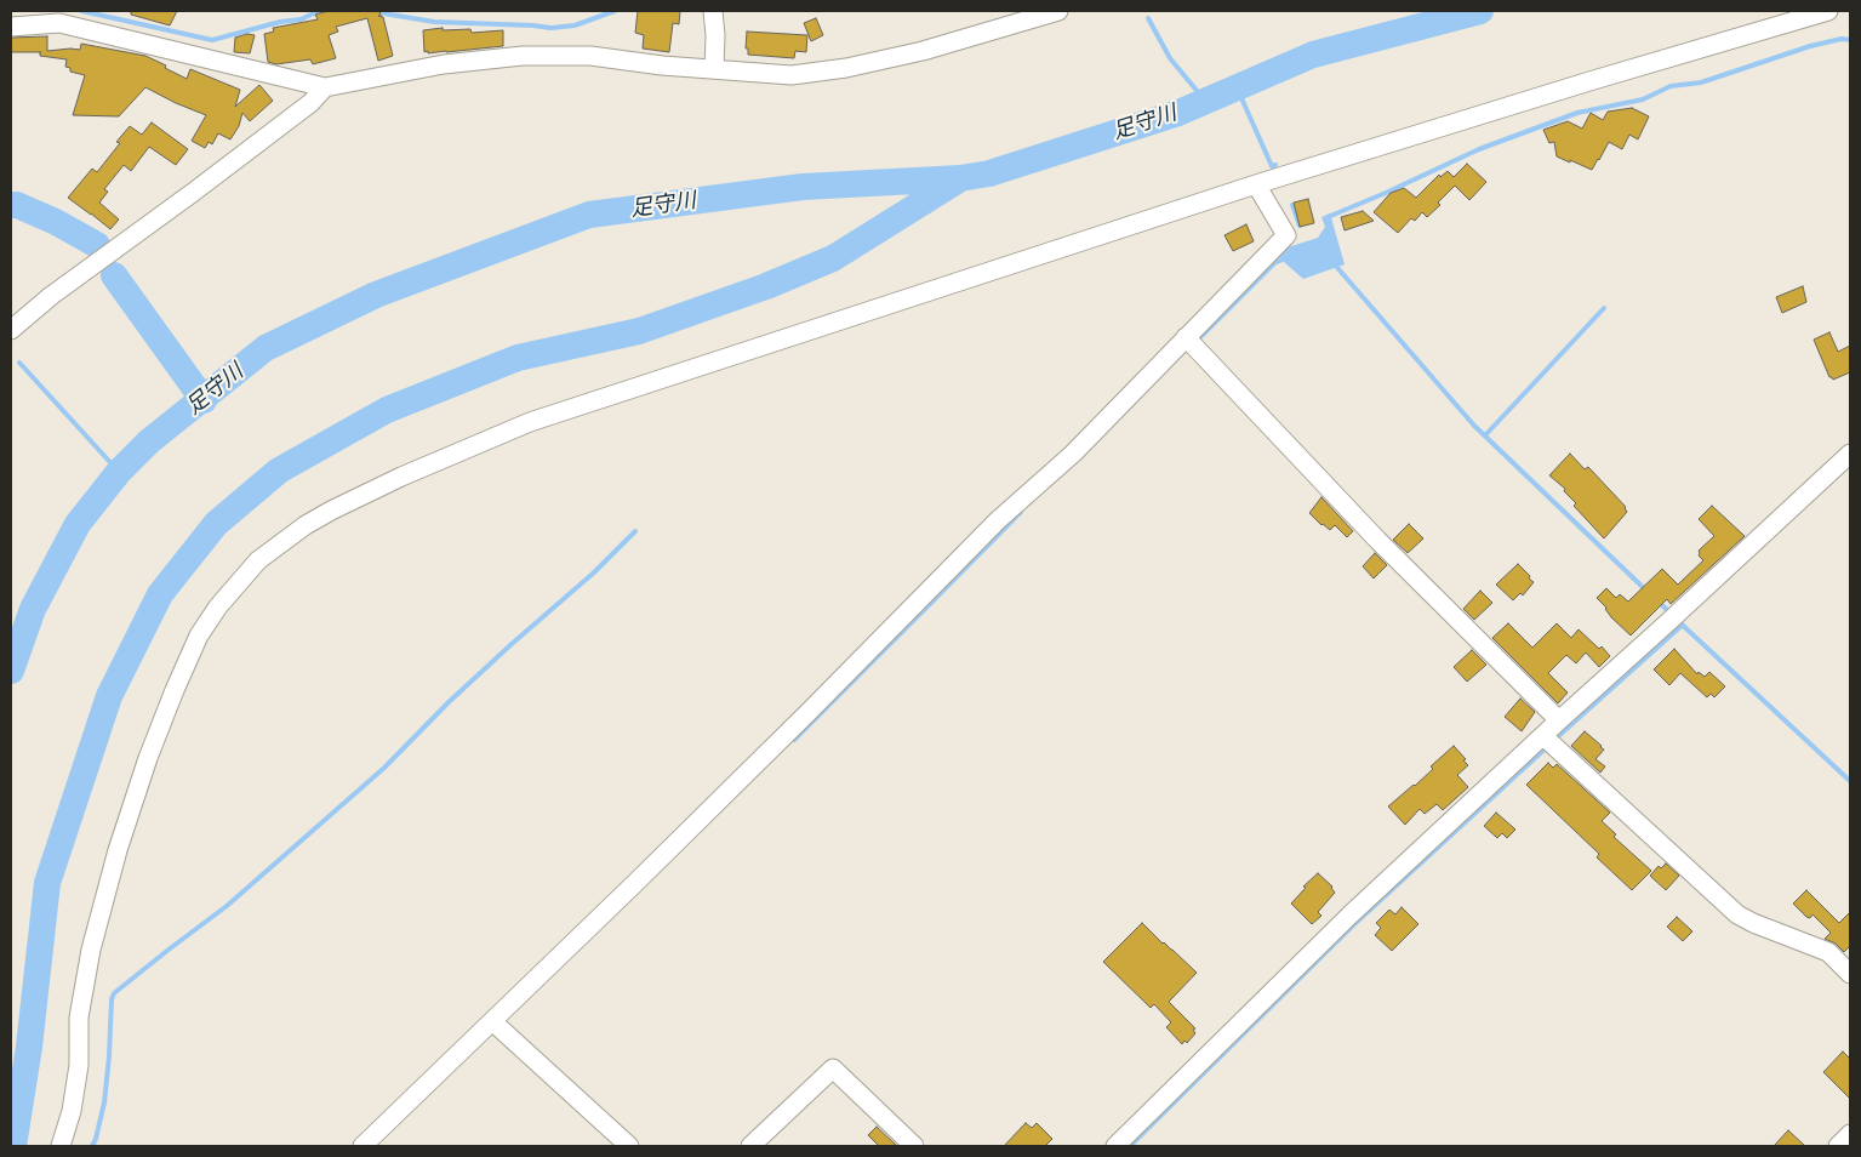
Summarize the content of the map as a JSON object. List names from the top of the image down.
{
  "water": ["足守川"]
}
